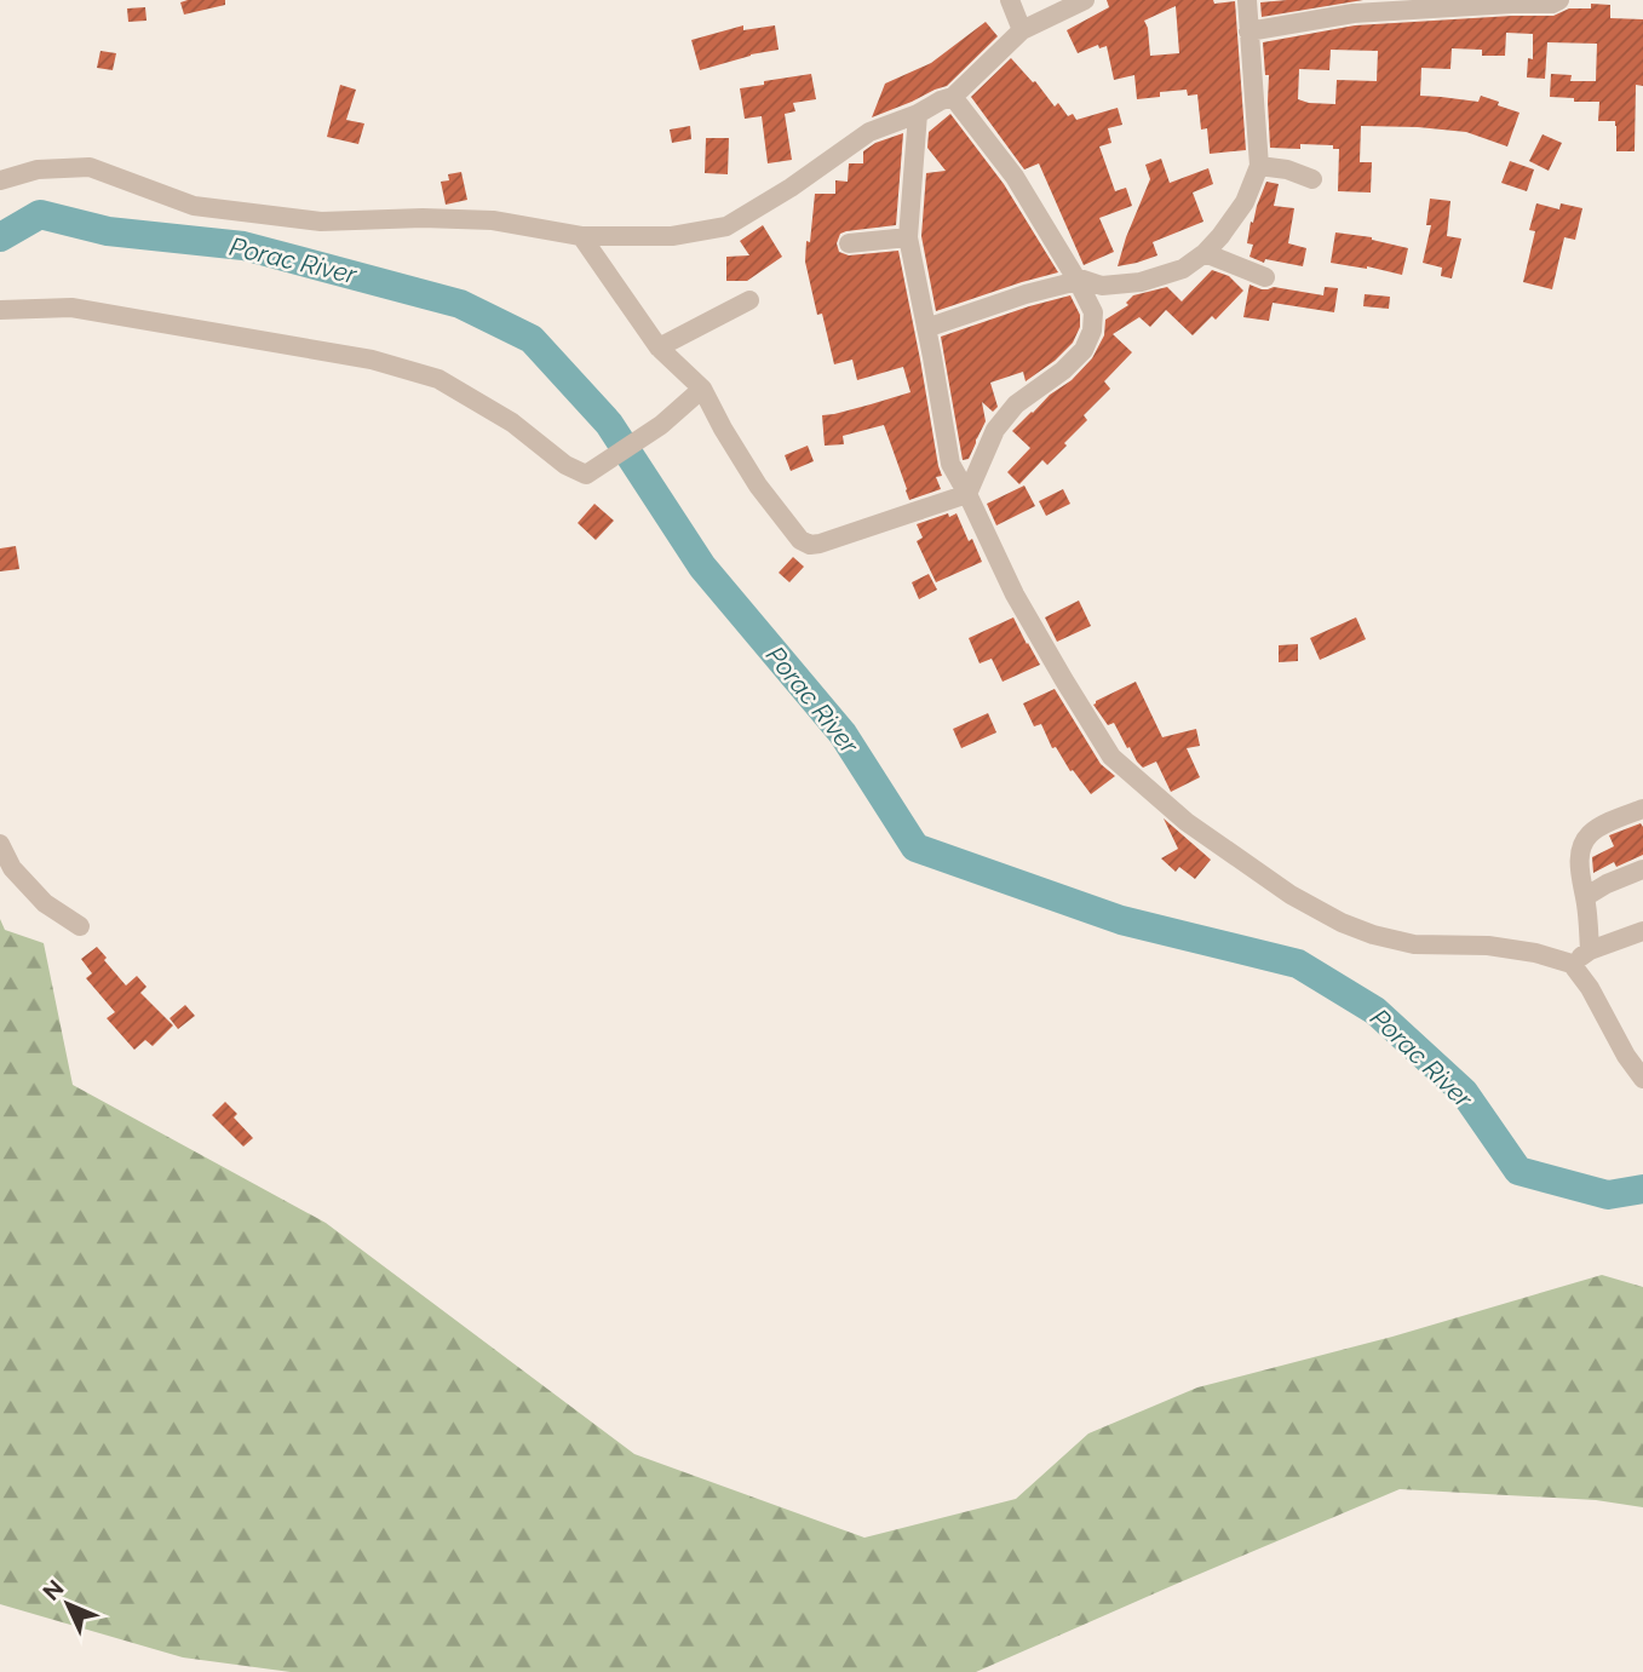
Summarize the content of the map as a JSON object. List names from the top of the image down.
{
  "water": ["Porac River"],
  "north": "top left"
}
